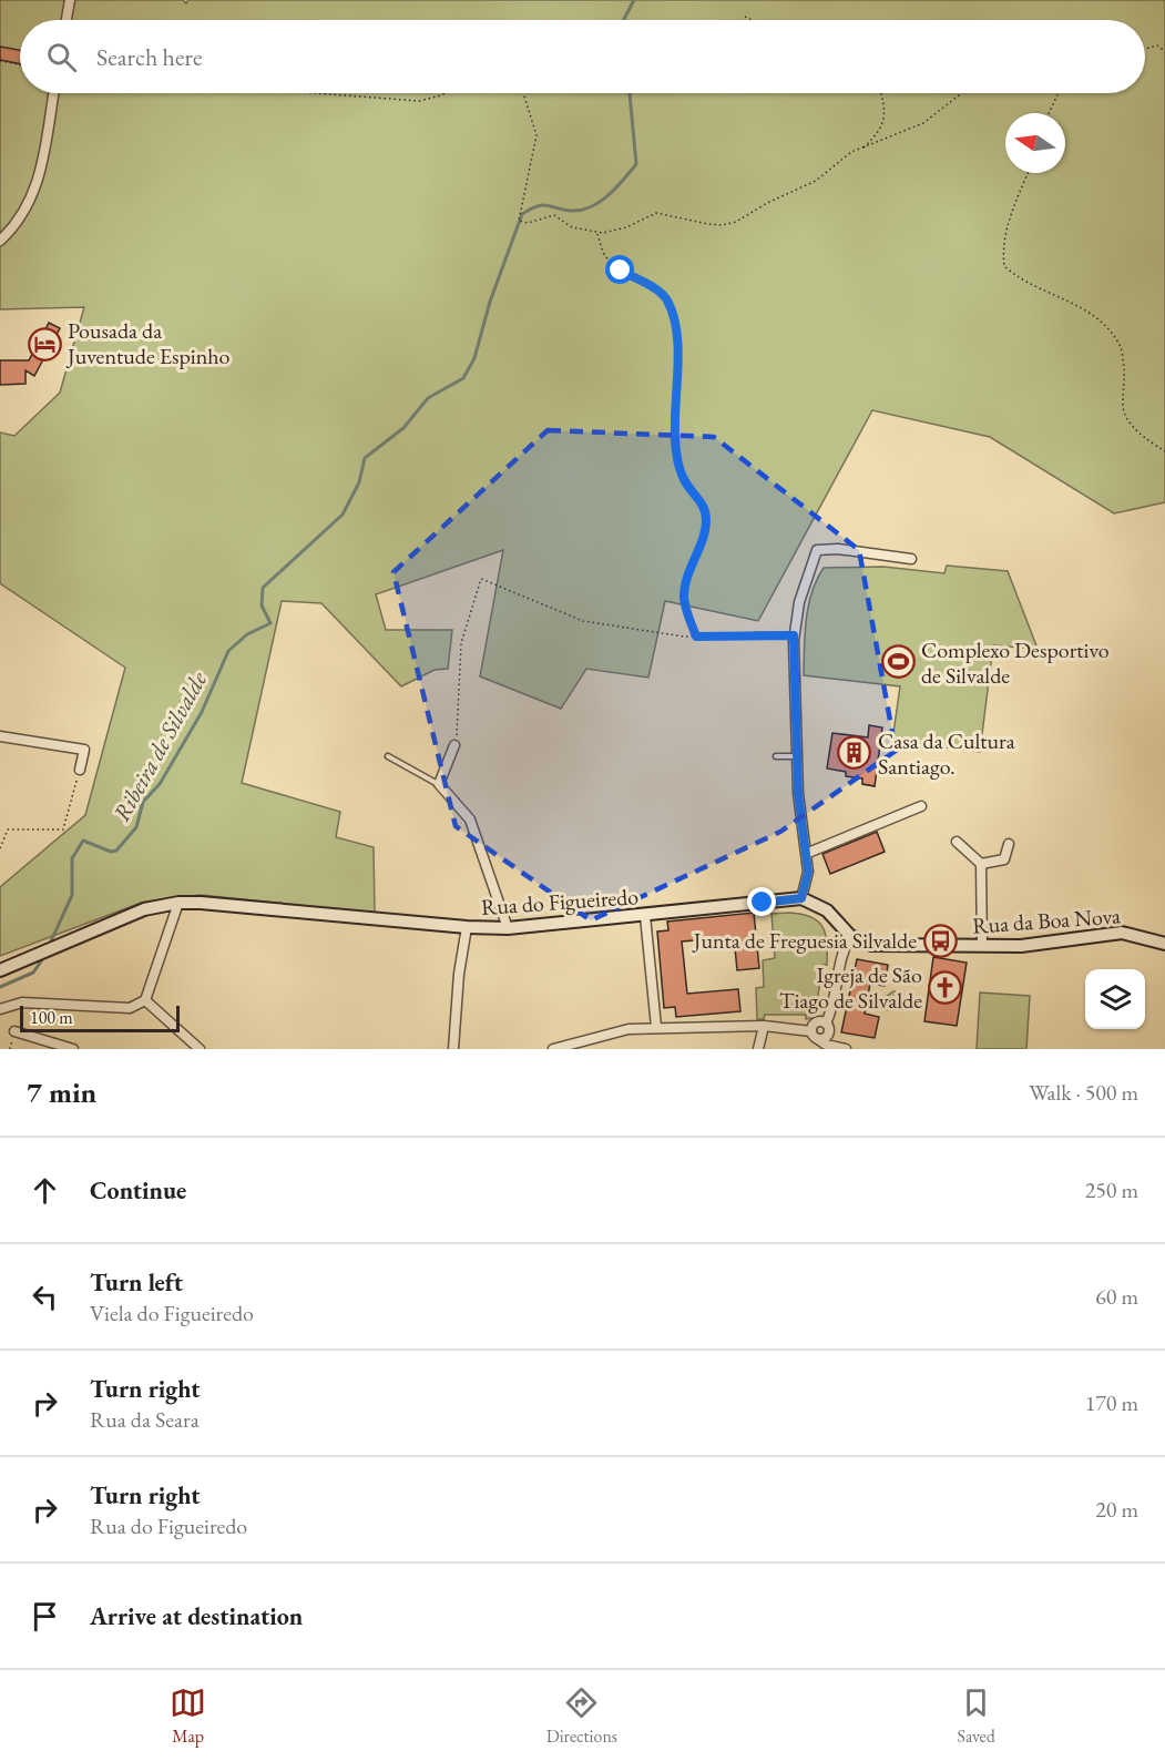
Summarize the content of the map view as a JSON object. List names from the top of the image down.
{
  "streets": {
    "main road": ["Rua do Figueiredo", "Rua da Boa Nova"]
  },
  "water": ["Ribeira de Silvalde"],
  "places": {
    "hotel": ["Pousada da Juventude Espinho"],
    "sports": ["Complexo Desportivo de Silvalde"],
    "building": ["Casa da Cultura Santiago."],
    "bus stop": ["Junta de Freguesia Silvalde"],
    "church": ["Igreja de São Tiago de Silvalde"]
  },
  "scale_bar": "100 m",
  "north": "left",
  "page": {
    "search": "Search here",
    "scale": "100 m",
    "heading": ["7 min", "Walk · 500 m"],
    "list": [
      ["Continue", "250 m"],
      ["Turn left", "Viela do Figueiredo", "60 m"],
      ["Turn right", "Rua da Seara", "170 m"],
      ["Turn right", "Rua do Figueiredo", "20 m"],
      "Arrive at destination"
    ],
    "nav": ["Map", "Directions", "Saved"]
  }
}
